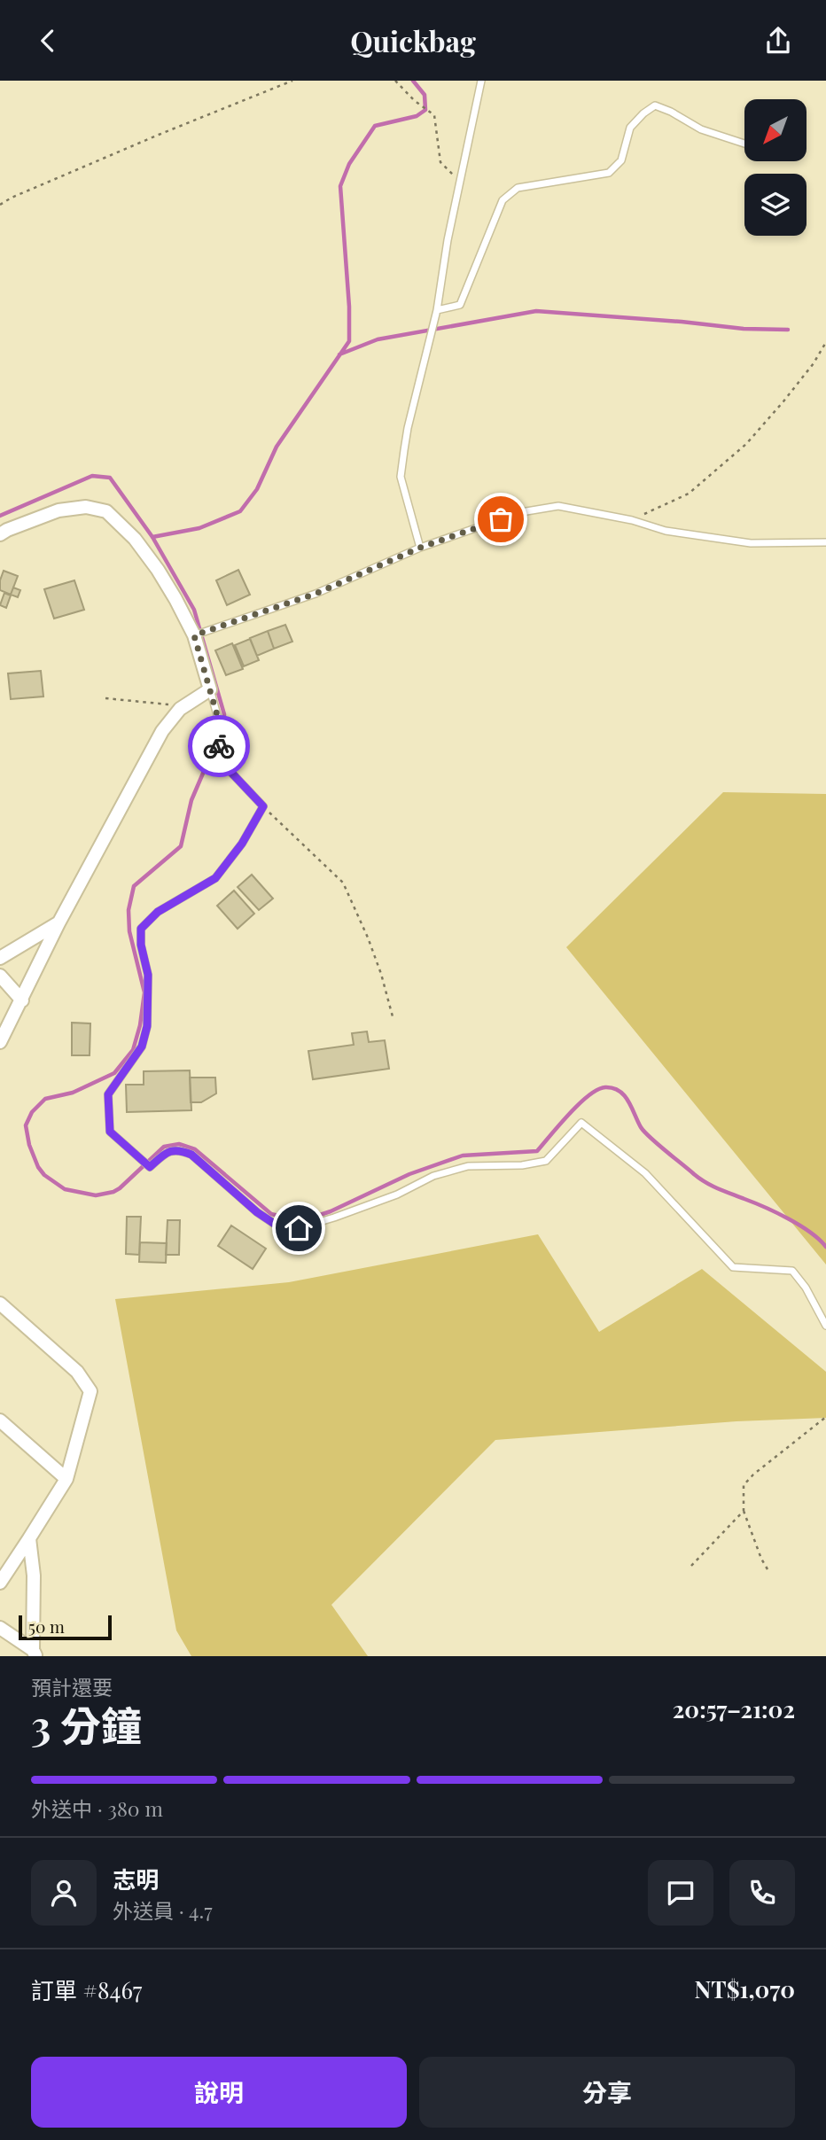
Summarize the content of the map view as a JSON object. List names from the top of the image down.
{
  "scale_bar": "50 m",
  "north": "bottom left",
  "page": {
    "header": "Quickbag",
    "scale": "50 m",
    "heading": ["3 分鐘", "預計還要", "20:57–21:02"],
    "panel": [
      "志明",
      "外送員 · 4.7",
      "訂單 #8467",
      "NT$1,070"
    ],
    "bar": "外送中 · 380 m",
    "buttons": ["說明", "分享"]
  }
}
